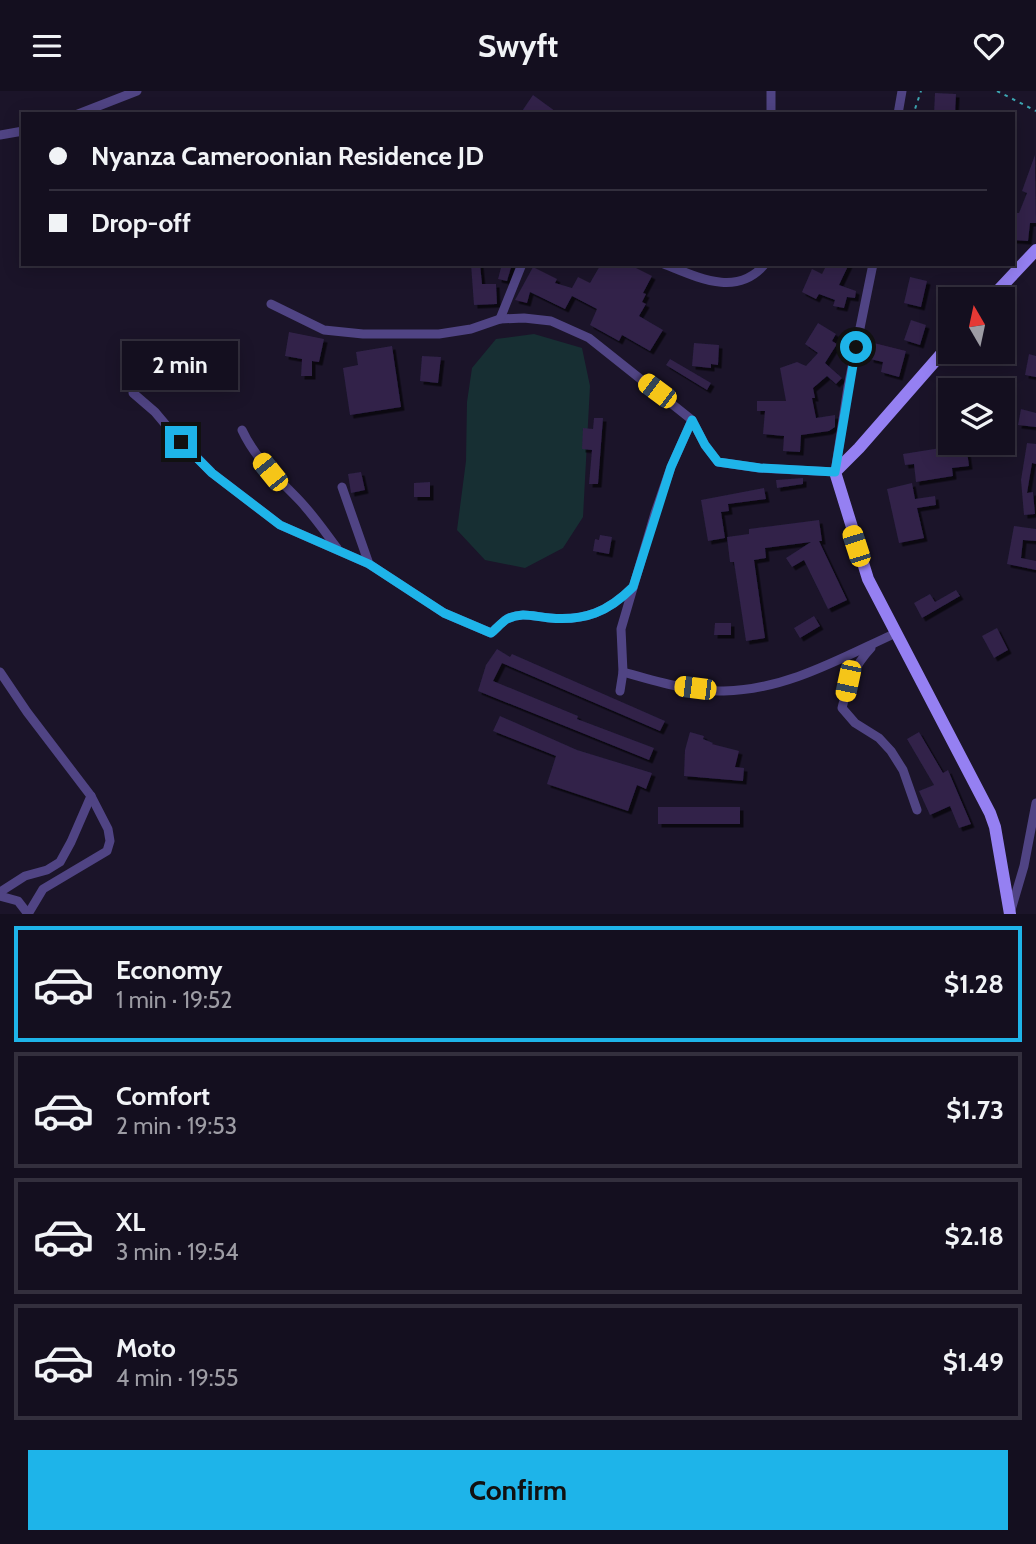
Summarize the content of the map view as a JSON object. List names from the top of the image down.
{
  "north": "top",
  "page": {
    "header": "Swyft",
    "banner": ["Nyanza Cameroonian Residence JD", "Drop-off"],
    "bubble": "2 min",
    "list": [
      {
        "name": "Economy",
        "note": "1 min · 19:52",
        "value": "$1.28"
      },
      {
        "name": "Comfort",
        "note": "2 min · 19:53",
        "value": "$1.73"
      },
      {
        "name": "XL",
        "note": "3 min · 19:54",
        "value": "$2.18"
      },
      {
        "name": "Moto",
        "note": "4 min · 19:55",
        "value": "$1.49"
      }
    ],
    "buttons": "Confirm"
  }
}
